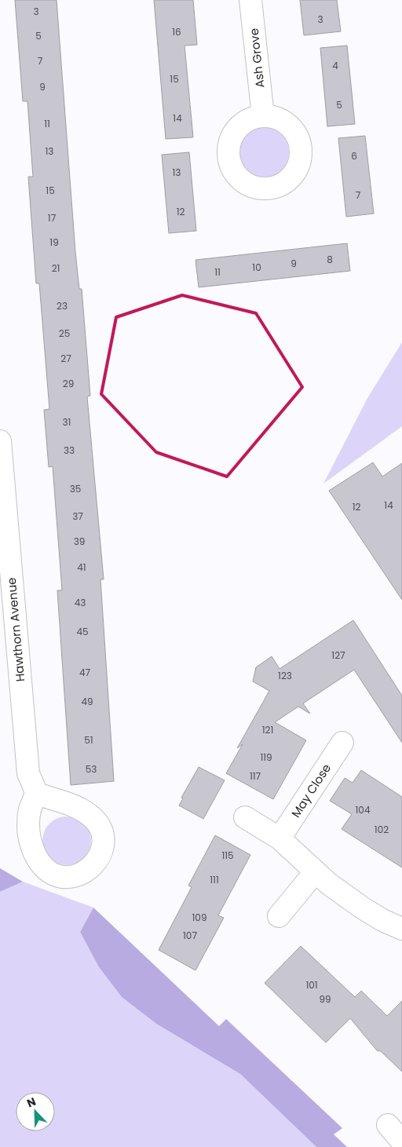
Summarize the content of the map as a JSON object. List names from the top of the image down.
{
  "streets": {
    "street": ["Ash Grove", "Hawthorn Avenue", "May Close"]
  },
  "house_numbers": [
    "3",
    "3",
    "16",
    "5",
    "7",
    "4",
    "15",
    "9",
    "5",
    "14",
    "11",
    "13",
    "6",
    "13",
    "15",
    "7",
    "12",
    "17",
    "19",
    "8",
    "9",
    "10",
    "21",
    "11",
    "23",
    "25",
    "27",
    "29",
    "31",
    "33",
    "35",
    "14",
    "12",
    "37",
    "39",
    "41",
    "43",
    "45",
    "127",
    "47",
    "123",
    "49",
    "121",
    "51",
    "119",
    "53",
    "117",
    "104",
    "102",
    "115",
    "111",
    "109",
    "107",
    "101",
    "99"
  ],
  "north": "top left"
}
